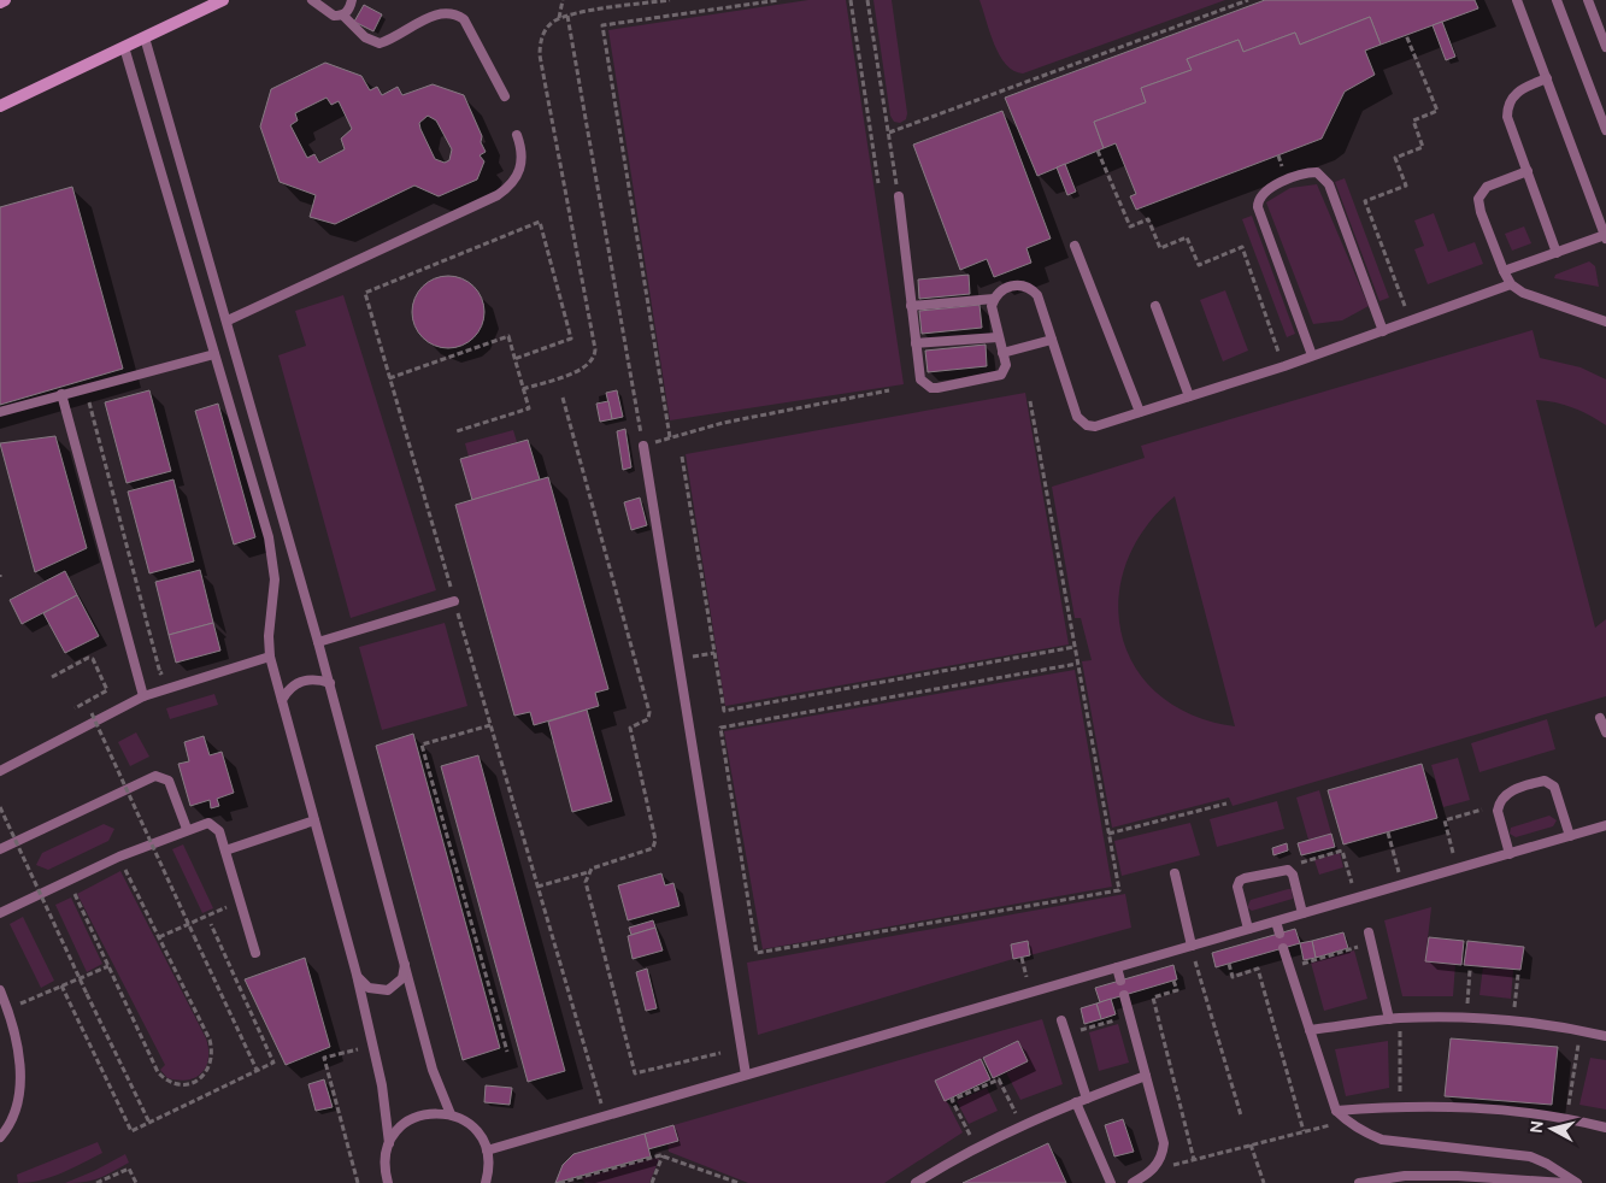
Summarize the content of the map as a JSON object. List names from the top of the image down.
{
  "north": "left"
}
